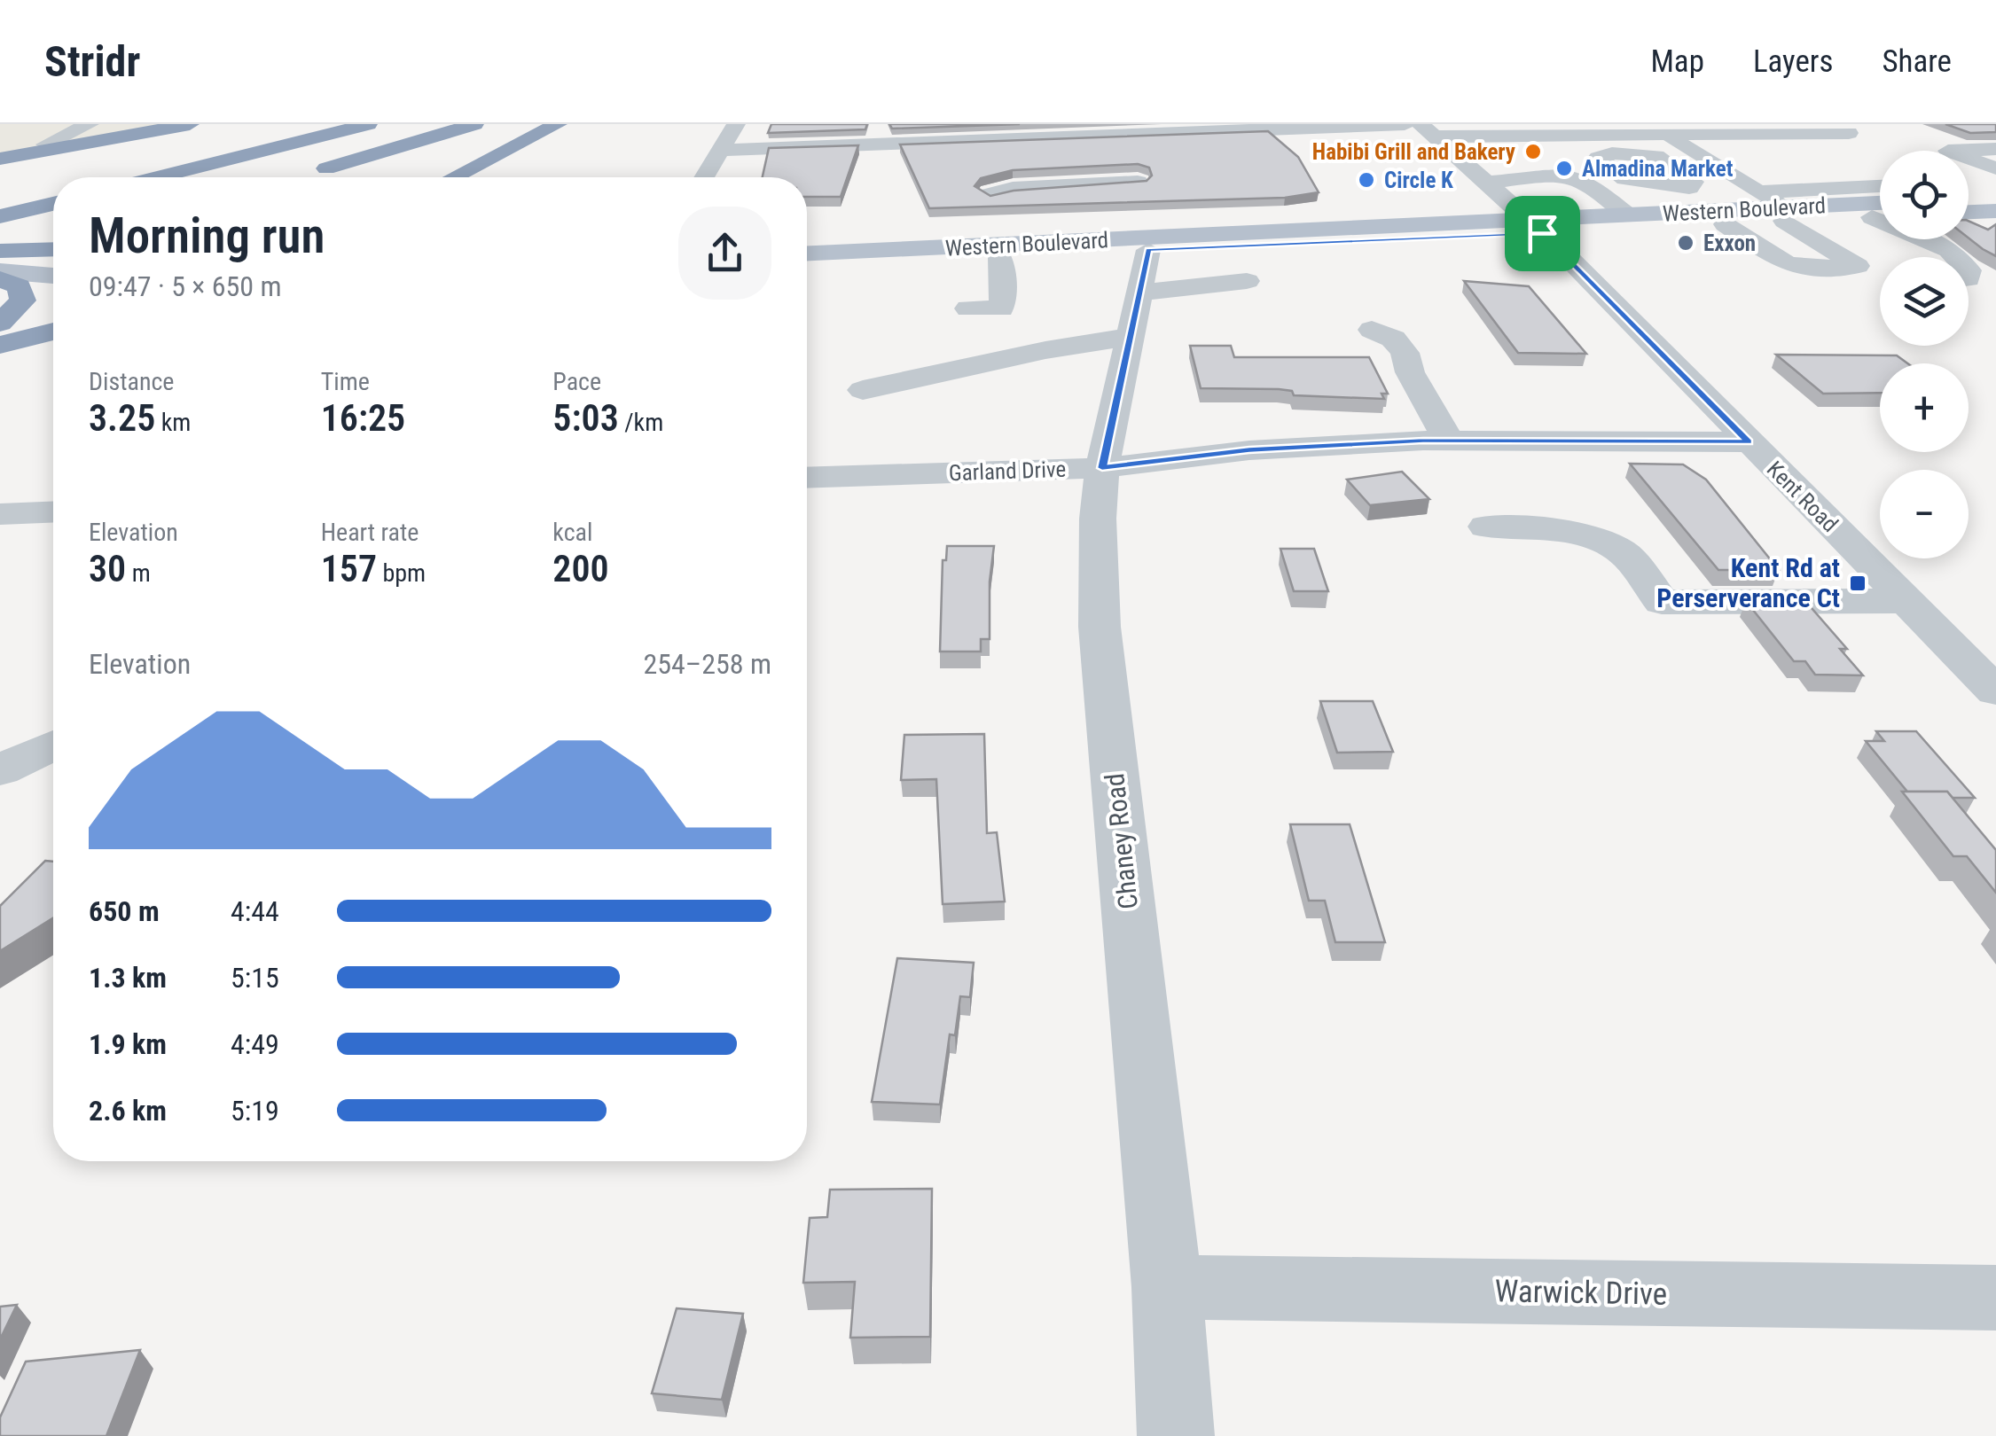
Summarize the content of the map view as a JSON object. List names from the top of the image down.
{
  "streets": {
    "main road": ["Western Boulevard"],
    "street": [
      "Garland Drive",
      "Kent Road",
      "Chaney Road",
      "Warwick Drive"
    ]
  },
  "crossings": [
    ["Western Boulevard", "Kent Road"],
    ["Western Boulevard", "Chaney Road"],
    ["Garland Drive", "Kent Road"],
    ["Garland Drive", "Chaney Road"],
    ["Chaney Road", "Warwick Drive"]
  ],
  "places": {
    "other": [
      "Habibi Grill and Bakery",
      "Almadina Market",
      "Circle K",
      "Exxon"
    ],
    "transit": ["Kent Rd at Perserverance Ct"]
  },
  "page": {
    "header": "Stridr",
    "nav": ["Map", "Layers", "Share"],
    "map_buttons": ["+", "−"],
    "heading": ["Morning run", "09:47 · 5 × 650 m"],
    "stats": [
      ["Distance", "3.25 km"],
      ["Time", "16:25"],
      ["Pace", "5:03 /km"],
      ["Elevation", "30 m"],
      ["Heart rate", "157 bpm"],
      ["kcal", "200"]
    ],
    "chart": ["Elevation", "254–258 m"],
    "list": [
      {
        "name": "650 m",
        "note": "4:44"
      },
      {
        "name": "1.3 km",
        "note": "5:15"
      },
      {
        "name": "1.9 km",
        "note": "4:49"
      },
      {
        "name": "2.6 km",
        "note": "5:19"
      }
    ]
  }
}
